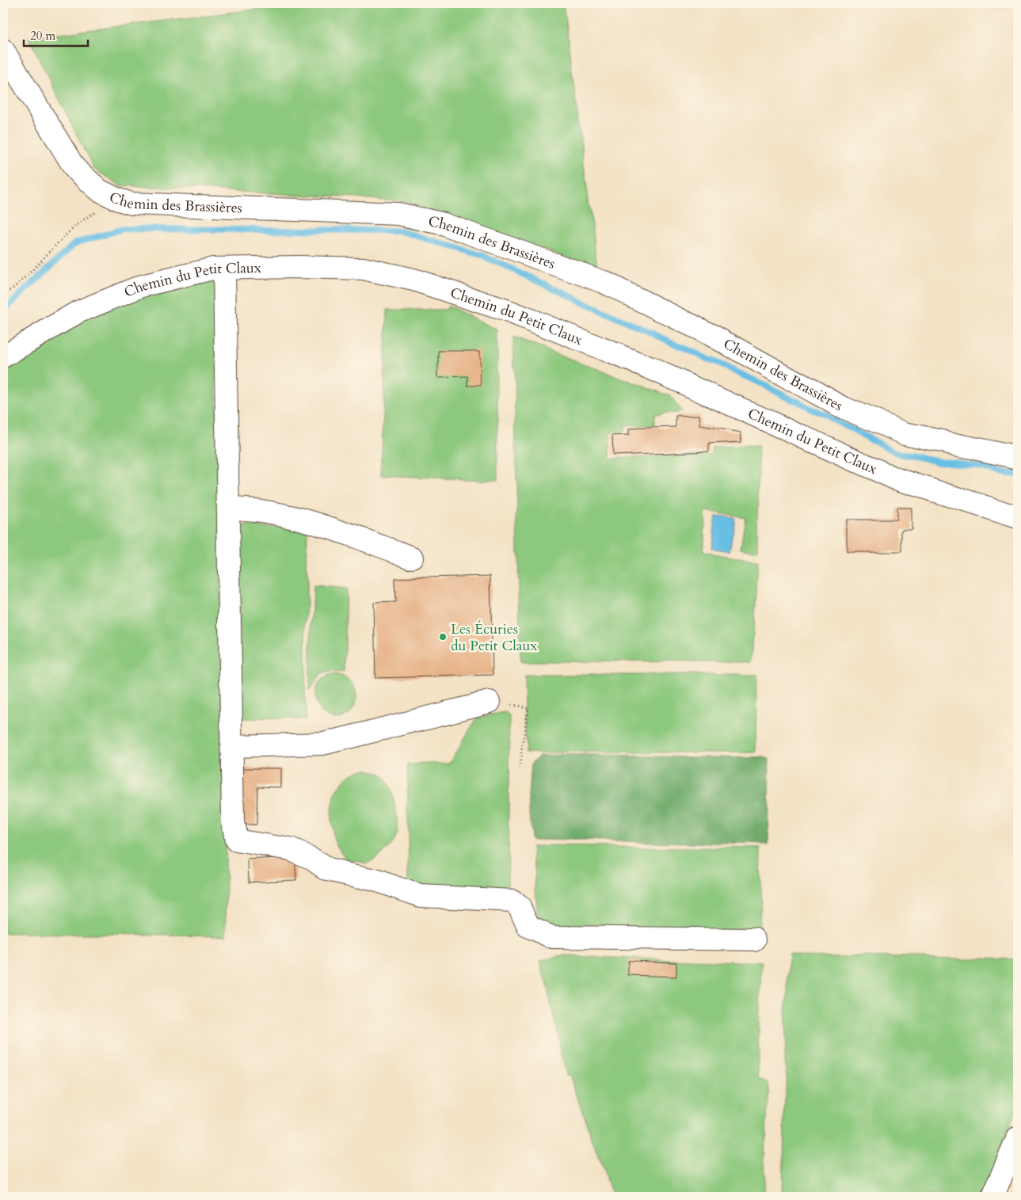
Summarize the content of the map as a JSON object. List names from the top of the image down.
{
  "streets": {
    "street": ["Chemin des Brassières", "Chemin du Petit Claux"]
  },
  "places": ["Les Écuries du Petit Claux"],
  "scale_bar": "20 m"
}
